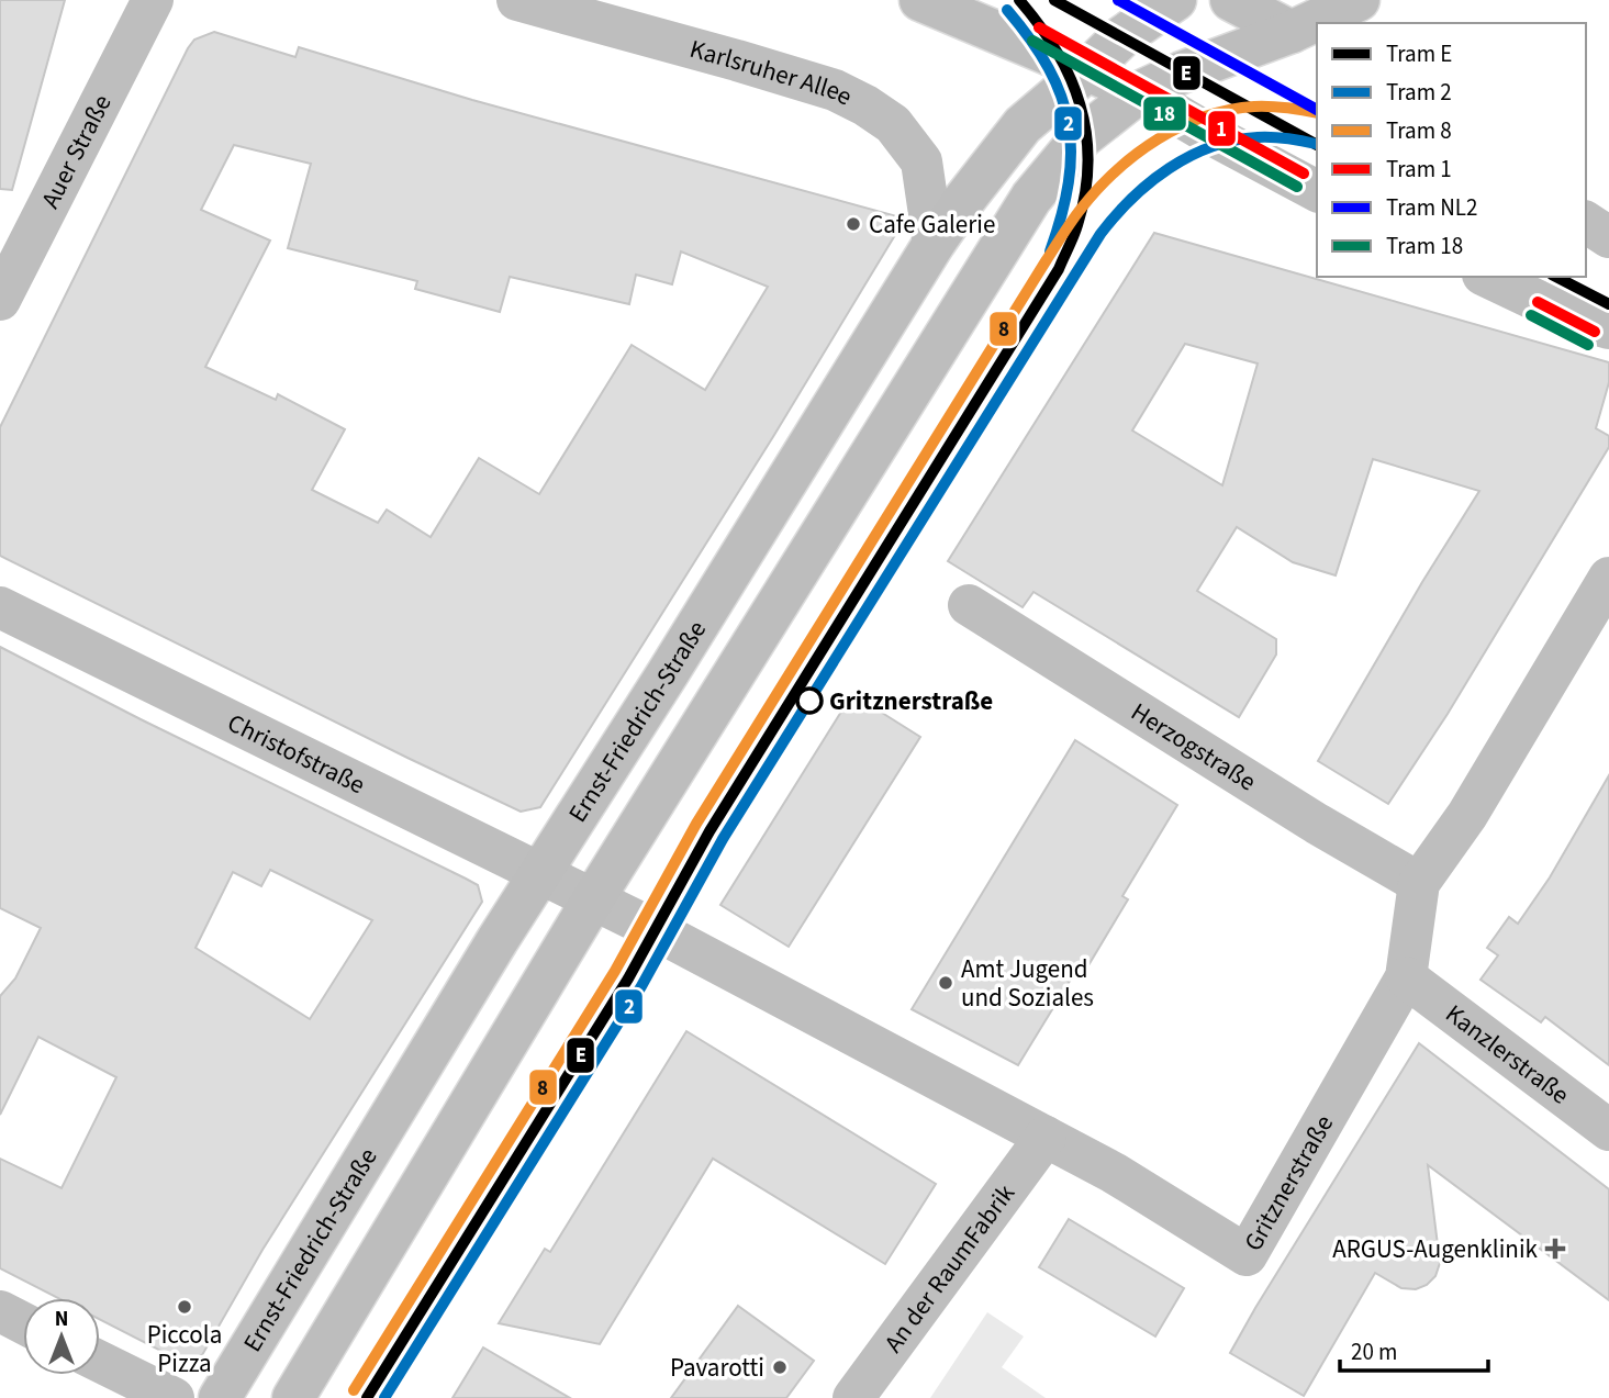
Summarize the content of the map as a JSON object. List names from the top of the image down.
{
  "streets": {
    "main road": ["Ernst-Friedrich-Straße"],
    "street": [
      "Karlsruher Allee",
      "Auer Straße",
      "Herzogstraße",
      "Christofstraße",
      "Kanzlerstraße",
      "Gritznerstraße",
      "An der RaumFabrik"
    ]
  },
  "crossings": [
    ["Karlsruher Allee", "Ernst-Friedrich-Straße"],
    ["Ernst-Friedrich-Straße", "Christofstraße"],
    ["Herzogstraße", "Gritznerstraße"],
    ["Christofstraße", "Gritznerstraße"],
    ["Kanzlerstraße", "Gritznerstraße"],
    ["Gritznerstraße", "An der RaumFabrik"]
  ],
  "places": {
    "other": [
      "Cafe Galerie",
      "Gritznerstraße",
      "Amt Jugend und Soziales",
      "Piccola Pizza",
      "Pavarotti"
    ],
    "health": ["ARGUS-Augenklinik"]
  },
  "lines": [
    "tram line E",
    "tram line NL2",
    "tram line 2",
    "tram line 1",
    "tram line 18",
    "tram line 8"
  ],
  "legend": [
    "Tram E",
    "Tram 2",
    "Tram 8",
    "Tram 1",
    "Tram NL2",
    "Tram 18"
  ],
  "scale_bar": "20 m",
  "north": "top"
}
